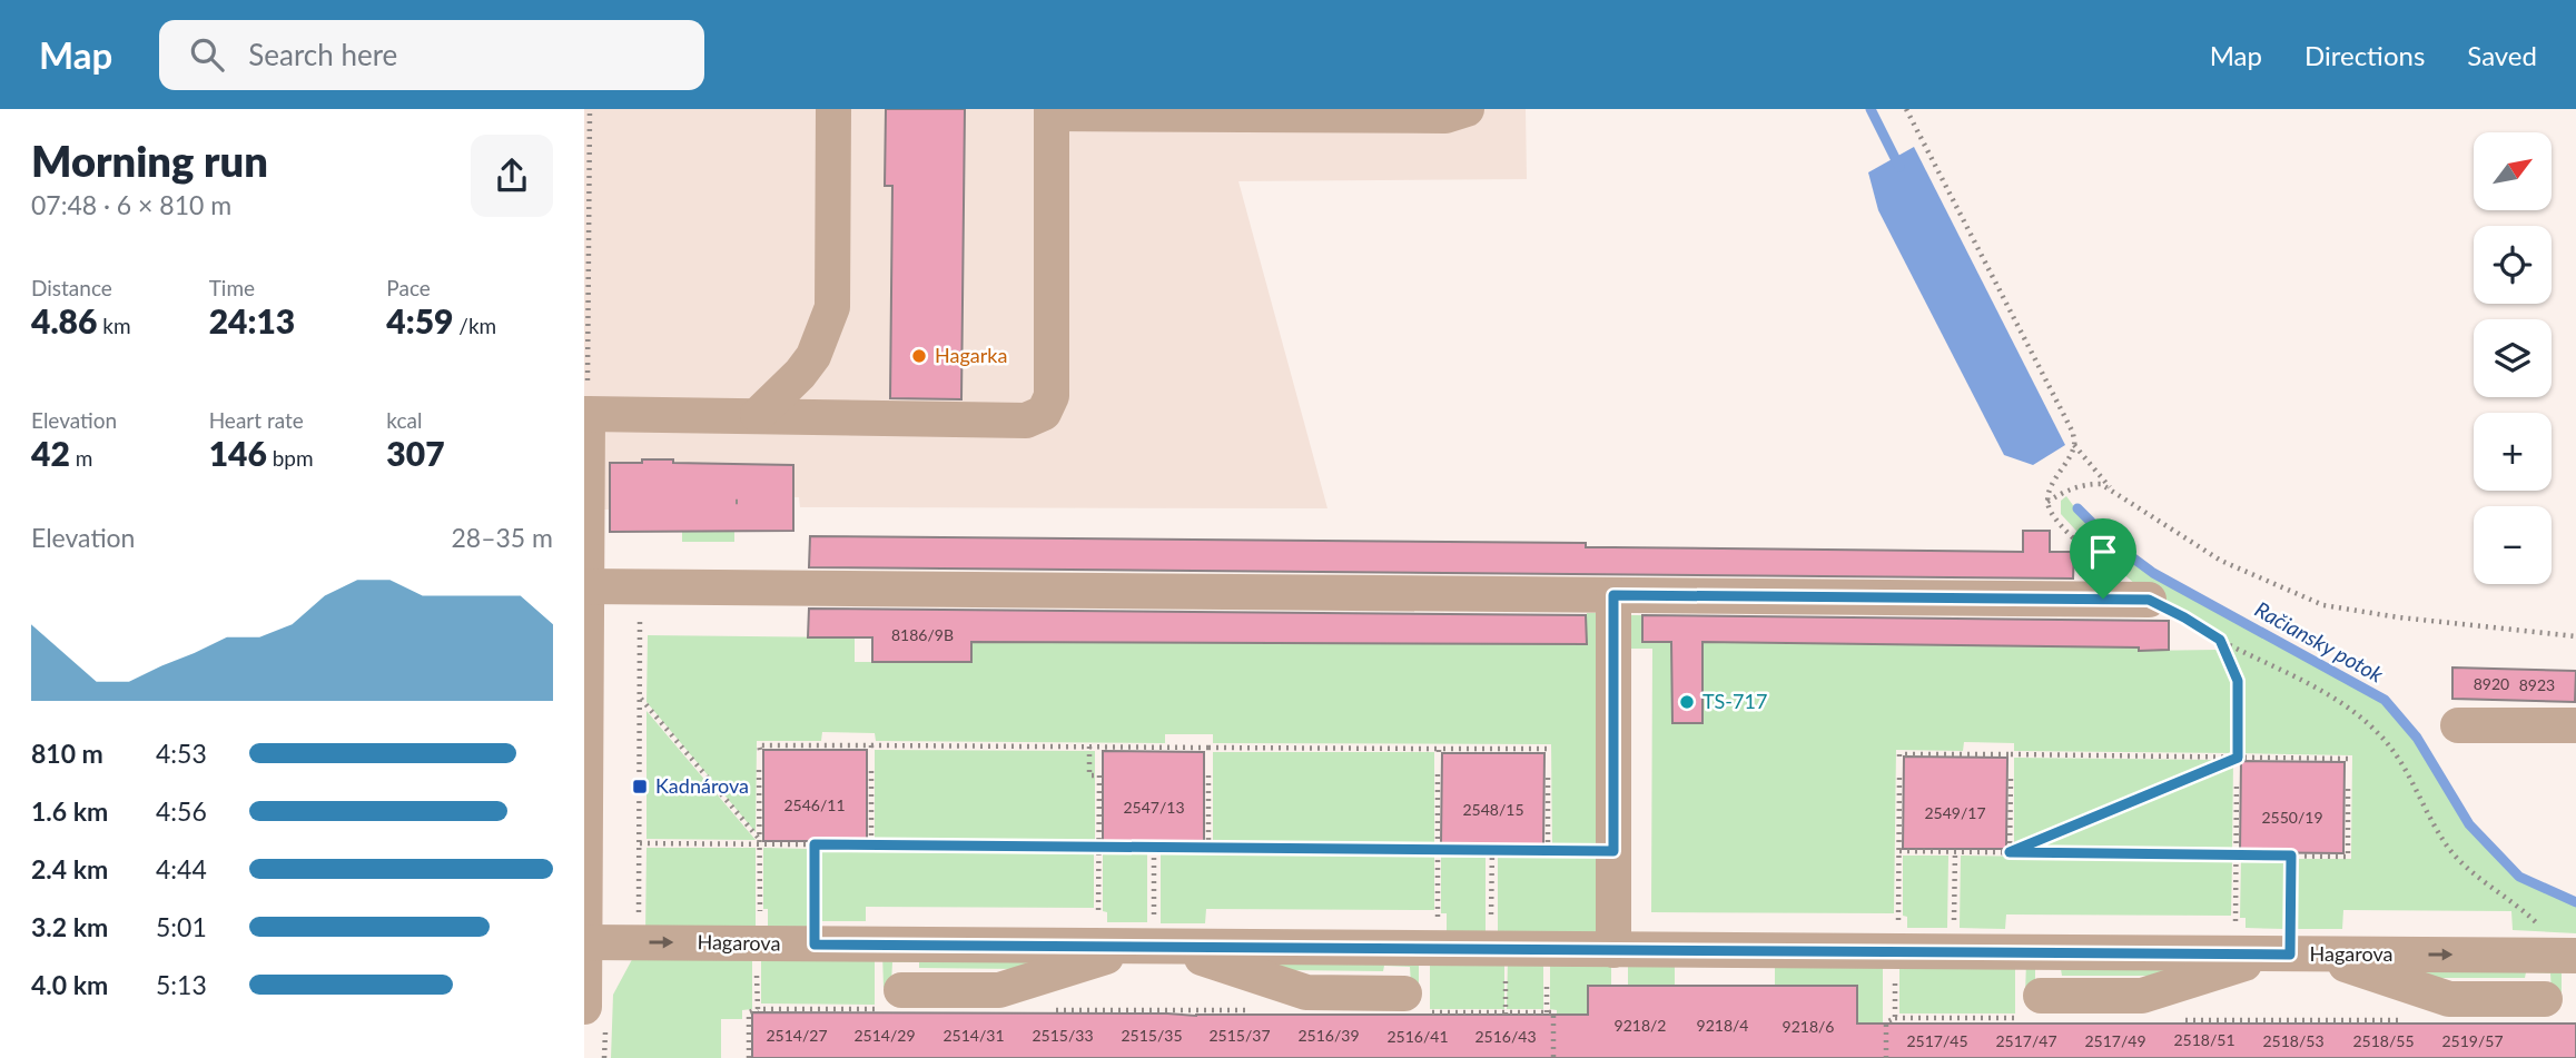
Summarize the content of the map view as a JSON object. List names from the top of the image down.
{
  "streets": {
    "street": ["Hagarova"]
  },
  "water": ["Račiansky potok"],
  "places": {
    "other": ["Hagarka", "TS-717"],
    "transit": ["Kadnárova"]
  },
  "house_numbers": [
    "8186/9B",
    "8920",
    "8923",
    "2546/11",
    "2547/13",
    "2548/15",
    "2549/17",
    "2550/19",
    "9218/2",
    "9218/4",
    "9218/6",
    "2514/27",
    "2514/29",
    "2514/31",
    "2515/33",
    "2515/35",
    "2515/37",
    "2516/39",
    "2516/41",
    "2516/43",
    "2518/51",
    "2517/45",
    "2517/47",
    "2517/49",
    "2518/53",
    "2518/55",
    "2519/57"
  ],
  "north": "top right",
  "page": {
    "header": "Map",
    "search": "Search here",
    "nav": ["Map", "Directions", "Saved"],
    "heading": ["Morning run", "07:48 · 6 × 810 m"],
    "map_buttons": ["+", "−"],
    "stats": [
      ["Distance", "4.86 km"],
      ["Time", "24:13"],
      ["Pace", "4:59 /km"],
      ["Elevation", "42 m"],
      ["Heart rate", "146 bpm"],
      ["kcal", "307"]
    ],
    "chart": ["Elevation", "28–35 m"],
    "list": [
      {
        "name": "810 m",
        "note": "4:53"
      },
      {
        "name": "1.6 km",
        "note": "4:56"
      },
      {
        "name": "2.4 km",
        "note": "4:44"
      },
      {
        "name": "3.2 km",
        "note": "5:01"
      },
      {
        "name": "4.0 km",
        "note": "5:13"
      }
    ]
  }
}
